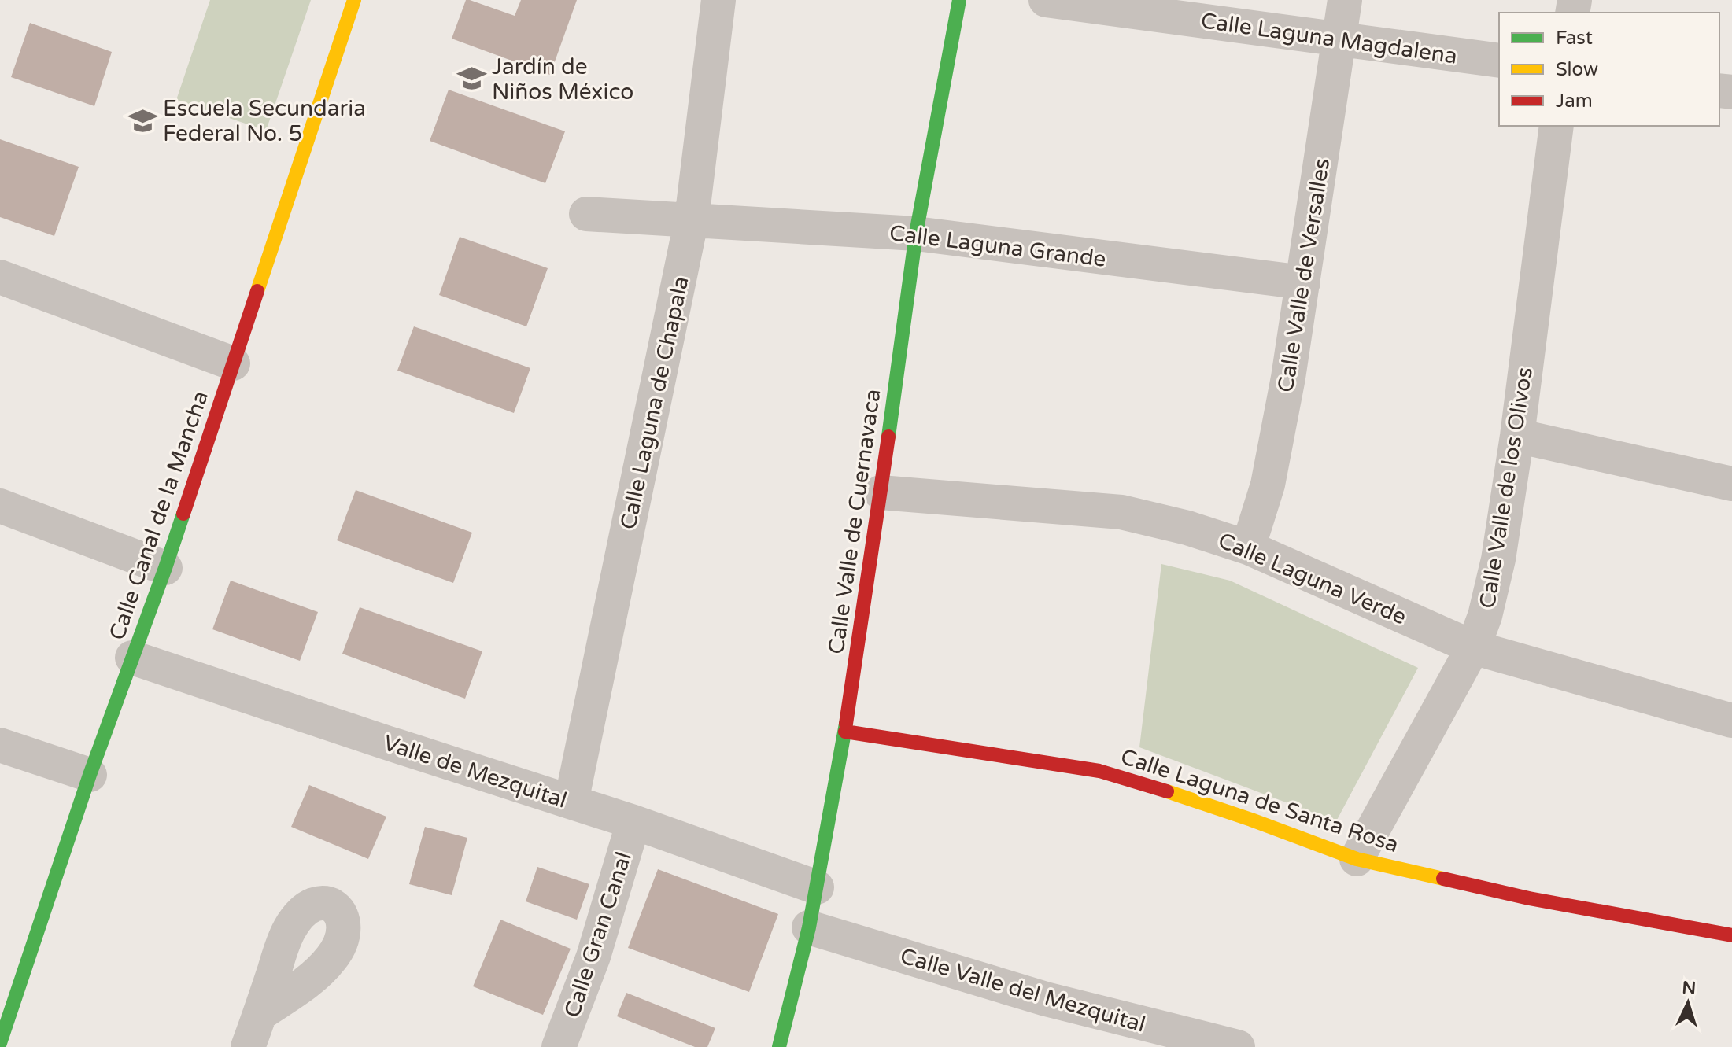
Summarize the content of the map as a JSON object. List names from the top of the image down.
{
  "streets": {
    "street": [
      "Calle Laguna Magdalena",
      "Calle Laguna Grande",
      "Calle Valle de Versalles",
      "Calle Laguna de Chapala",
      "Calle Valle de los Olivos",
      "Calle Canal de la Mancha",
      "Calle Valle de Cuernavaca",
      "Calle Laguna Verde",
      "Valle de Mezquital",
      "Calle Laguna de Santa Rosa",
      "Calle Gran Canal",
      "Calle Valle del Mezquital"
    ]
  },
  "crossings": [
    ["Calle Laguna Magdalena", "Calle Valle de Versalles"],
    ["Calle Laguna Grande", "Calle Valle de Versalles"],
    ["Calle Laguna Grande", "Calle Laguna de Chapala"],
    ["Calle Laguna Grande", "Calle Valle de Cuernavaca"],
    ["Calle Valle de Versalles", "Calle Laguna Verde"],
    ["Calle Laguna de Chapala", "Valle de Mezquital"],
    ["Calle Valle de los Olivos", "Calle Laguna Verde"],
    ["Calle Valle de los Olivos", "Calle Laguna de Santa Rosa"],
    ["Calle Canal de la Mancha", "Valle de Mezquital"],
    ["Calle Valle de Cuernavaca", "Calle Laguna Verde"],
    ["Calle Valle de Cuernavaca", "Valle de Mezquital"],
    ["Calle Valle de Cuernavaca", "Calle Laguna de Santa Rosa"],
    ["Calle Valle de Cuernavaca", "Calle Valle del Mezquital"],
    ["Valle de Mezquital", "Calle Gran Canal"]
  ],
  "places": {
    "school or university": ["Jardín de Niños México", "Escuela Secundaria Federal No. 5"]
  },
  "legend": ["Fast", "Slow", "Jam"],
  "north": "top"
}
